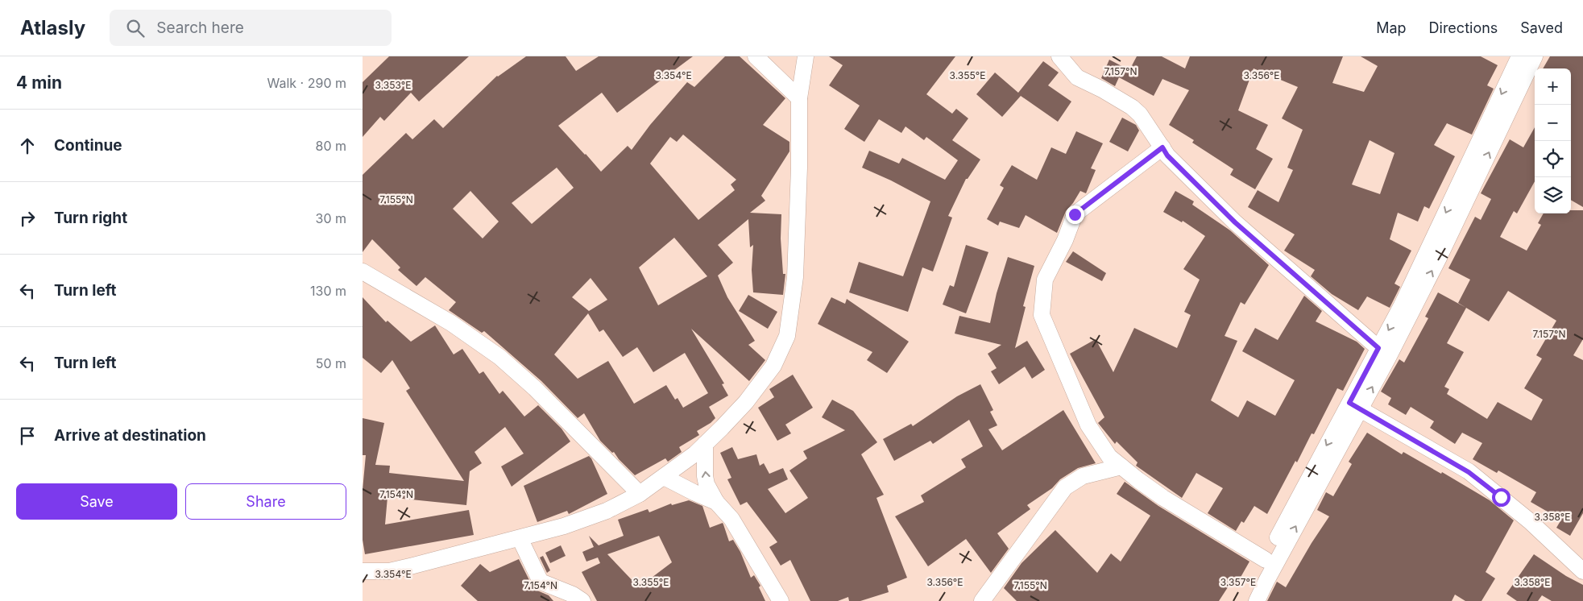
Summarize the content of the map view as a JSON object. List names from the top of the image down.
{
  "page": {
    "header": "Atlasly",
    "search": "Search here",
    "nav": ["Map", "Directions", "Saved"],
    "heading": ["4 min", "Walk · 290 m"],
    "map_buttons": ["+", "−"],
    "list": [
      ["Continue", "80 m"],
      ["Turn right", "30 m"],
      ["Turn left", "130 m"],
      ["Turn left", "50 m"],
      "Arrive at destination"
    ],
    "buttons": ["Save", "Share"]
  },
  "coordinates": [
    "7.157°N",
    "3.354°E",
    "3.355°E",
    "3.356°E",
    "3.353°E",
    "7.155°N",
    "7.154°N",
    "3.358°E",
    "3.357°E"
  ]
}
